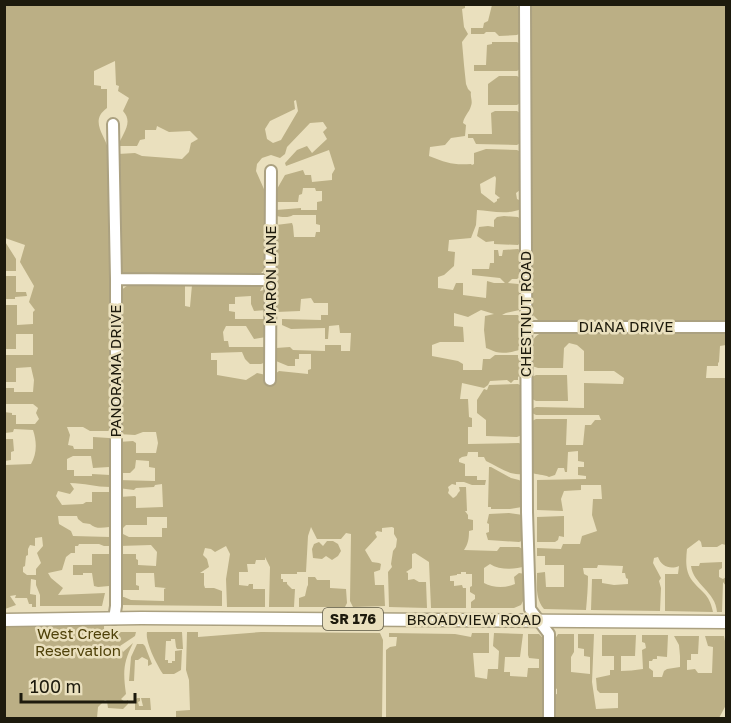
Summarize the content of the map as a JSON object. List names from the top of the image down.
{
  "streets": {
    "main road": ["SR 176", "BROADVIEW ROAD"],
    "street": [
      "MARON LANE",
      "CHESTNUT ROAD",
      "DIANA DRIVE",
      "PANORAMA DRIVE"
    ]
  },
  "crossings": [
    ["CHESTNUT ROAD", "DIANA DRIVE"],
    ["CHESTNUT ROAD", "BROADVIEW ROAD"],
    ["PANORAMA DRIVE", "BROADVIEW ROAD"]
  ],
  "parks": ["West Creek Reservation"],
  "scale_bar": "100 m"
}
